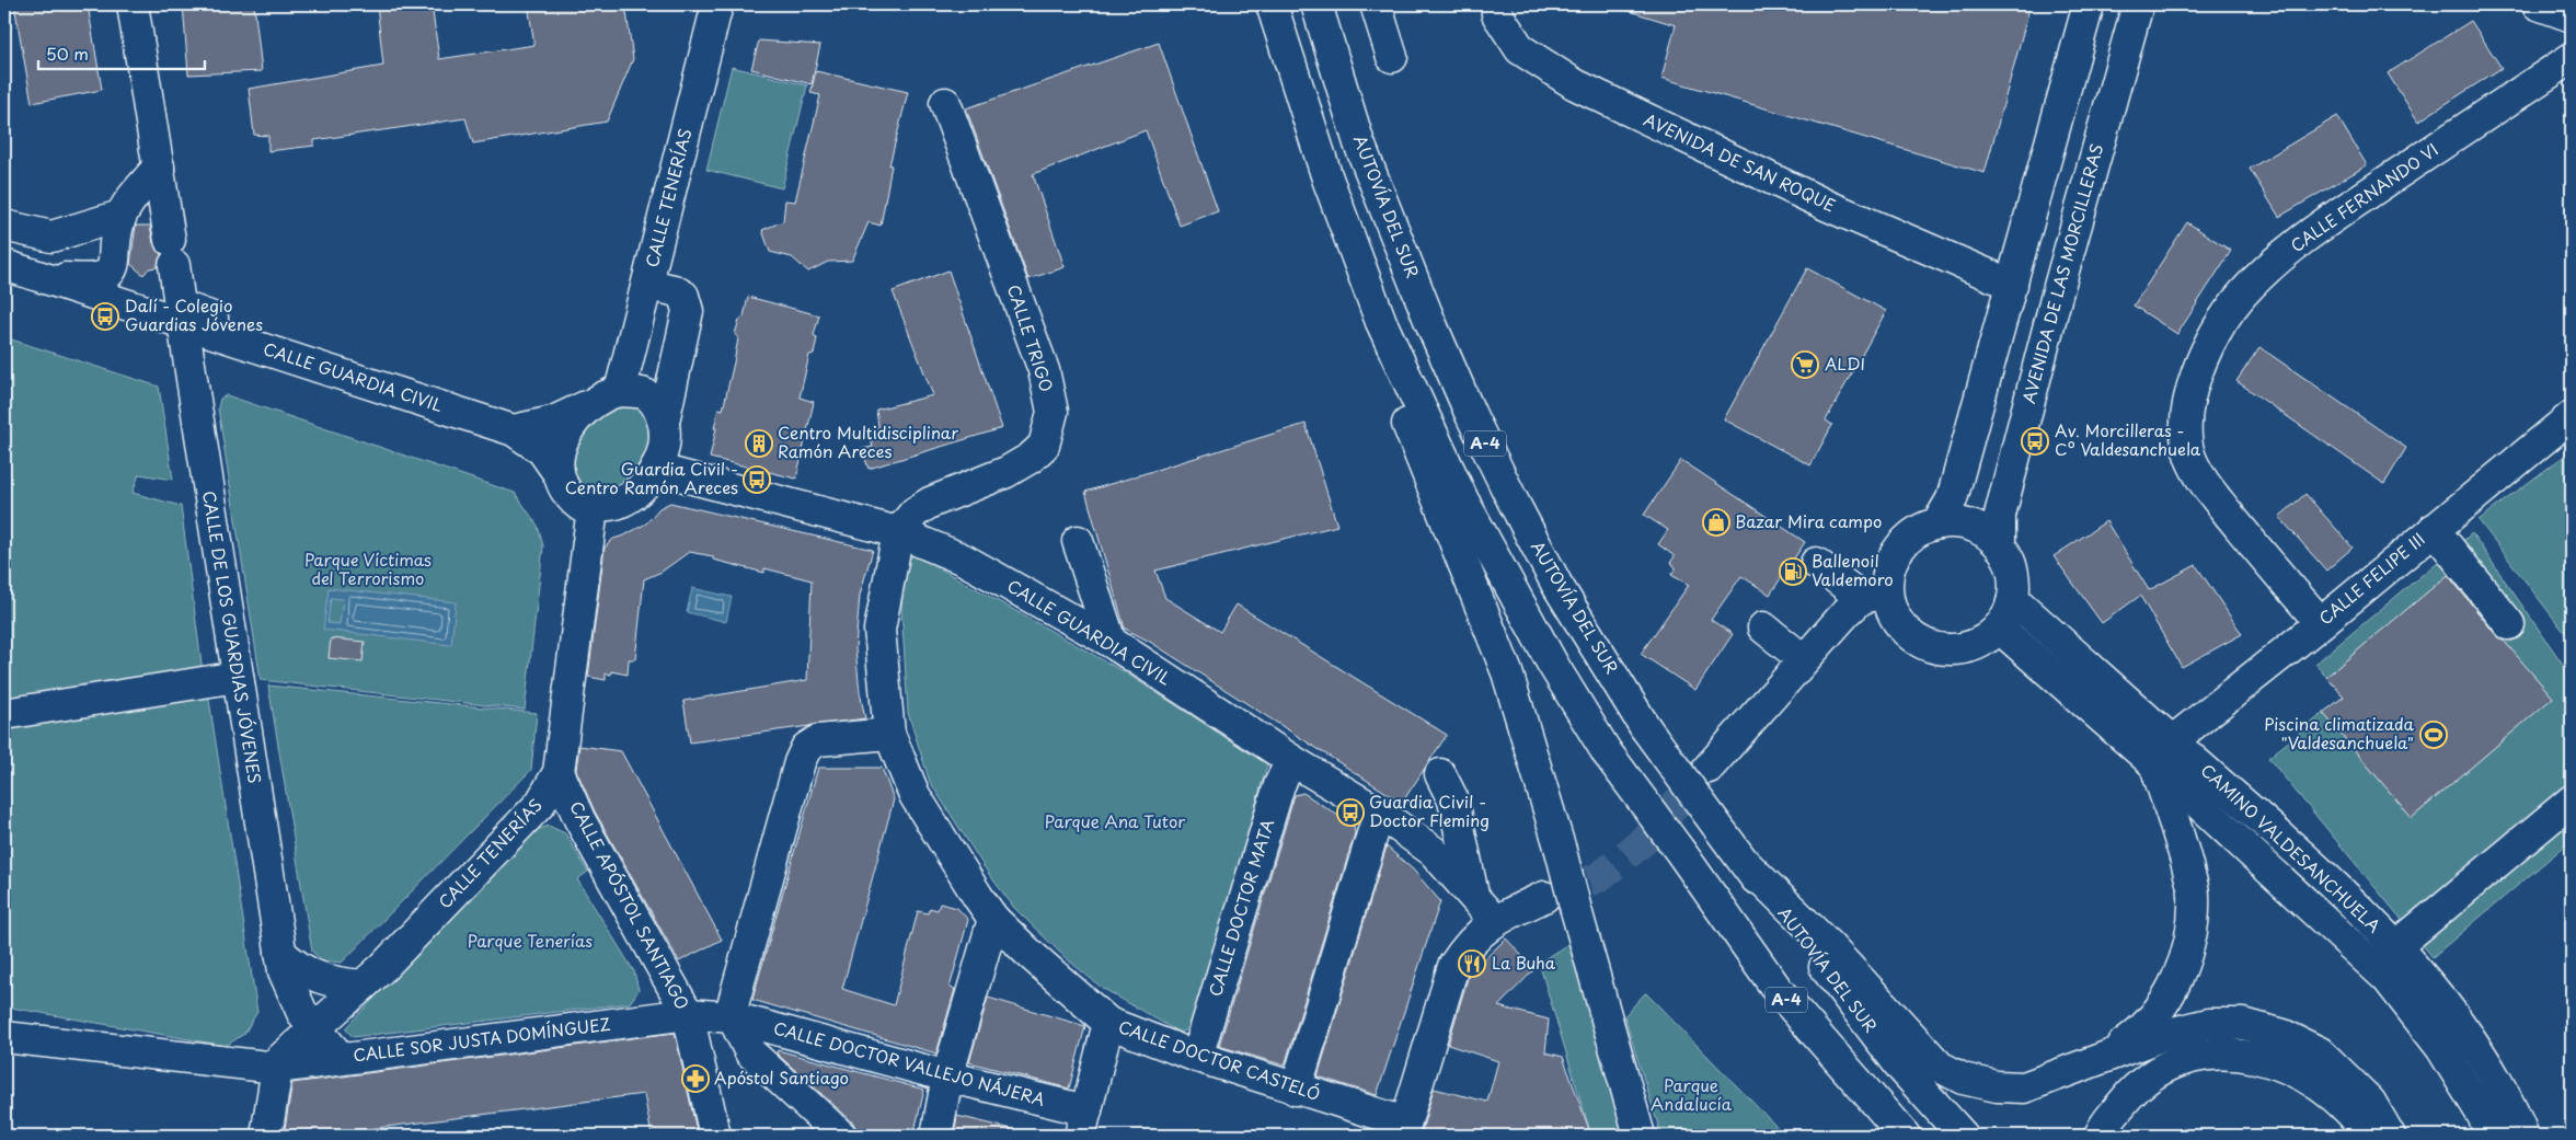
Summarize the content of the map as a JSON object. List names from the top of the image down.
{
  "streets": {
    "main road": [
      "AVENIDA DE SAN ROQUE",
      "CALLE TENERÍAS",
      "CALLE FERNANDO VI",
      "AUTOVÍA DEL SUR",
      "AVENIDA DE LAS MORCILLERAS",
      "CALLE TRIGO",
      "CALLE GUARDIA CIVIL",
      "A-4",
      "CALLE FELIPE III",
      "CALLE DE LOS GUARDIAS JÓVENES",
      "CAMINO VALDESANCHUELA",
      "CALLE APÓSTOL SANTIAGO",
      "CALLE DOCTOR MATA",
      "CALLE SOR JUSTA DOMÍNGUEZ",
      "CALLE DOCTOR CASTELÓ",
      "CALLE DOCTOR VALLEJO NÁJERA"
    ]
  },
  "crossings": [
    ["CALLE TENERÍAS", "CALLE GUARDIA CIVIL"],
    ["CALLE TENERÍAS", "CALLE DE LOS GUARDIAS JÓVENES"],
    ["CALLE TENERÍAS", "CALLE APÓSTOL SANTIAGO"],
    ["CALLE TENERÍAS", "CALLE SOR JUSTA DOMÍNGUEZ"],
    ["CALLE FERNANDO VI", "CALLE FELIPE III"],
    ["AVENIDA DE LAS MORCILLERAS", "CAMINO VALDESANCHUELA"],
    ["CALLE TRIGO", "CALLE GUARDIA CIVIL"],
    ["CALLE TRIGO", "CALLE DOCTOR CASTELÓ"],
    ["CALLE GUARDIA CIVIL", "CALLE DE LOS GUARDIAS JÓVENES"],
    ["CALLE GUARDIA CIVIL", "CALLE DOCTOR MATA"],
    ["CALLE GUARDIA CIVIL", "CALLE DOCTOR CASTELÓ"],
    ["CALLE FELIPE III", "CAMINO VALDESANCHUELA"],
    ["CALLE DE LOS GUARDIAS JÓVENES", "CALLE SOR JUSTA DOMÍNGUEZ"],
    ["CALLE APÓSTOL SANTIAGO", "CALLE SOR JUSTA DOMÍNGUEZ"],
    ["CALLE APÓSTOL SANTIAGO", "CALLE DOCTOR VALLEJO NÁJERA"],
    ["CALLE DOCTOR MATA", "CALLE DOCTOR CASTELÓ"],
    ["CALLE SOR JUSTA DOMÍNGUEZ", "CALLE DOCTOR VALLEJO NÁJERA"]
  ],
  "parks": [
    "Parque Víctimas del Terrorismo",
    "Parque Ana Tutor",
    "Parque Tenerías",
    "Parque Andalucía"
  ],
  "places": {
    "bus stop": [
      "Dalí - Colegio Guardias Jóvenes",
      "Av. Morcilleras - Cº Valdesanchuela",
      "Guardia Civil - Centro Ramón Areces",
      "Guardia Civil - Doctor Fleming"
    ],
    "supermarket": ["ALDI"],
    "building": ["Centro Multidisciplinar Ramón Areces"],
    "shop": ["Bazar Mira campo"],
    "fuel station": ["Ballenoil Valdemoro"],
    "sports": ["Piscina climatizada \"Valdesanchuela\""],
    "restaurant": ["La Buha"],
    "pharmacy": ["Apóstol Santiago"]
  },
  "scale_bar": "50 m"
}
